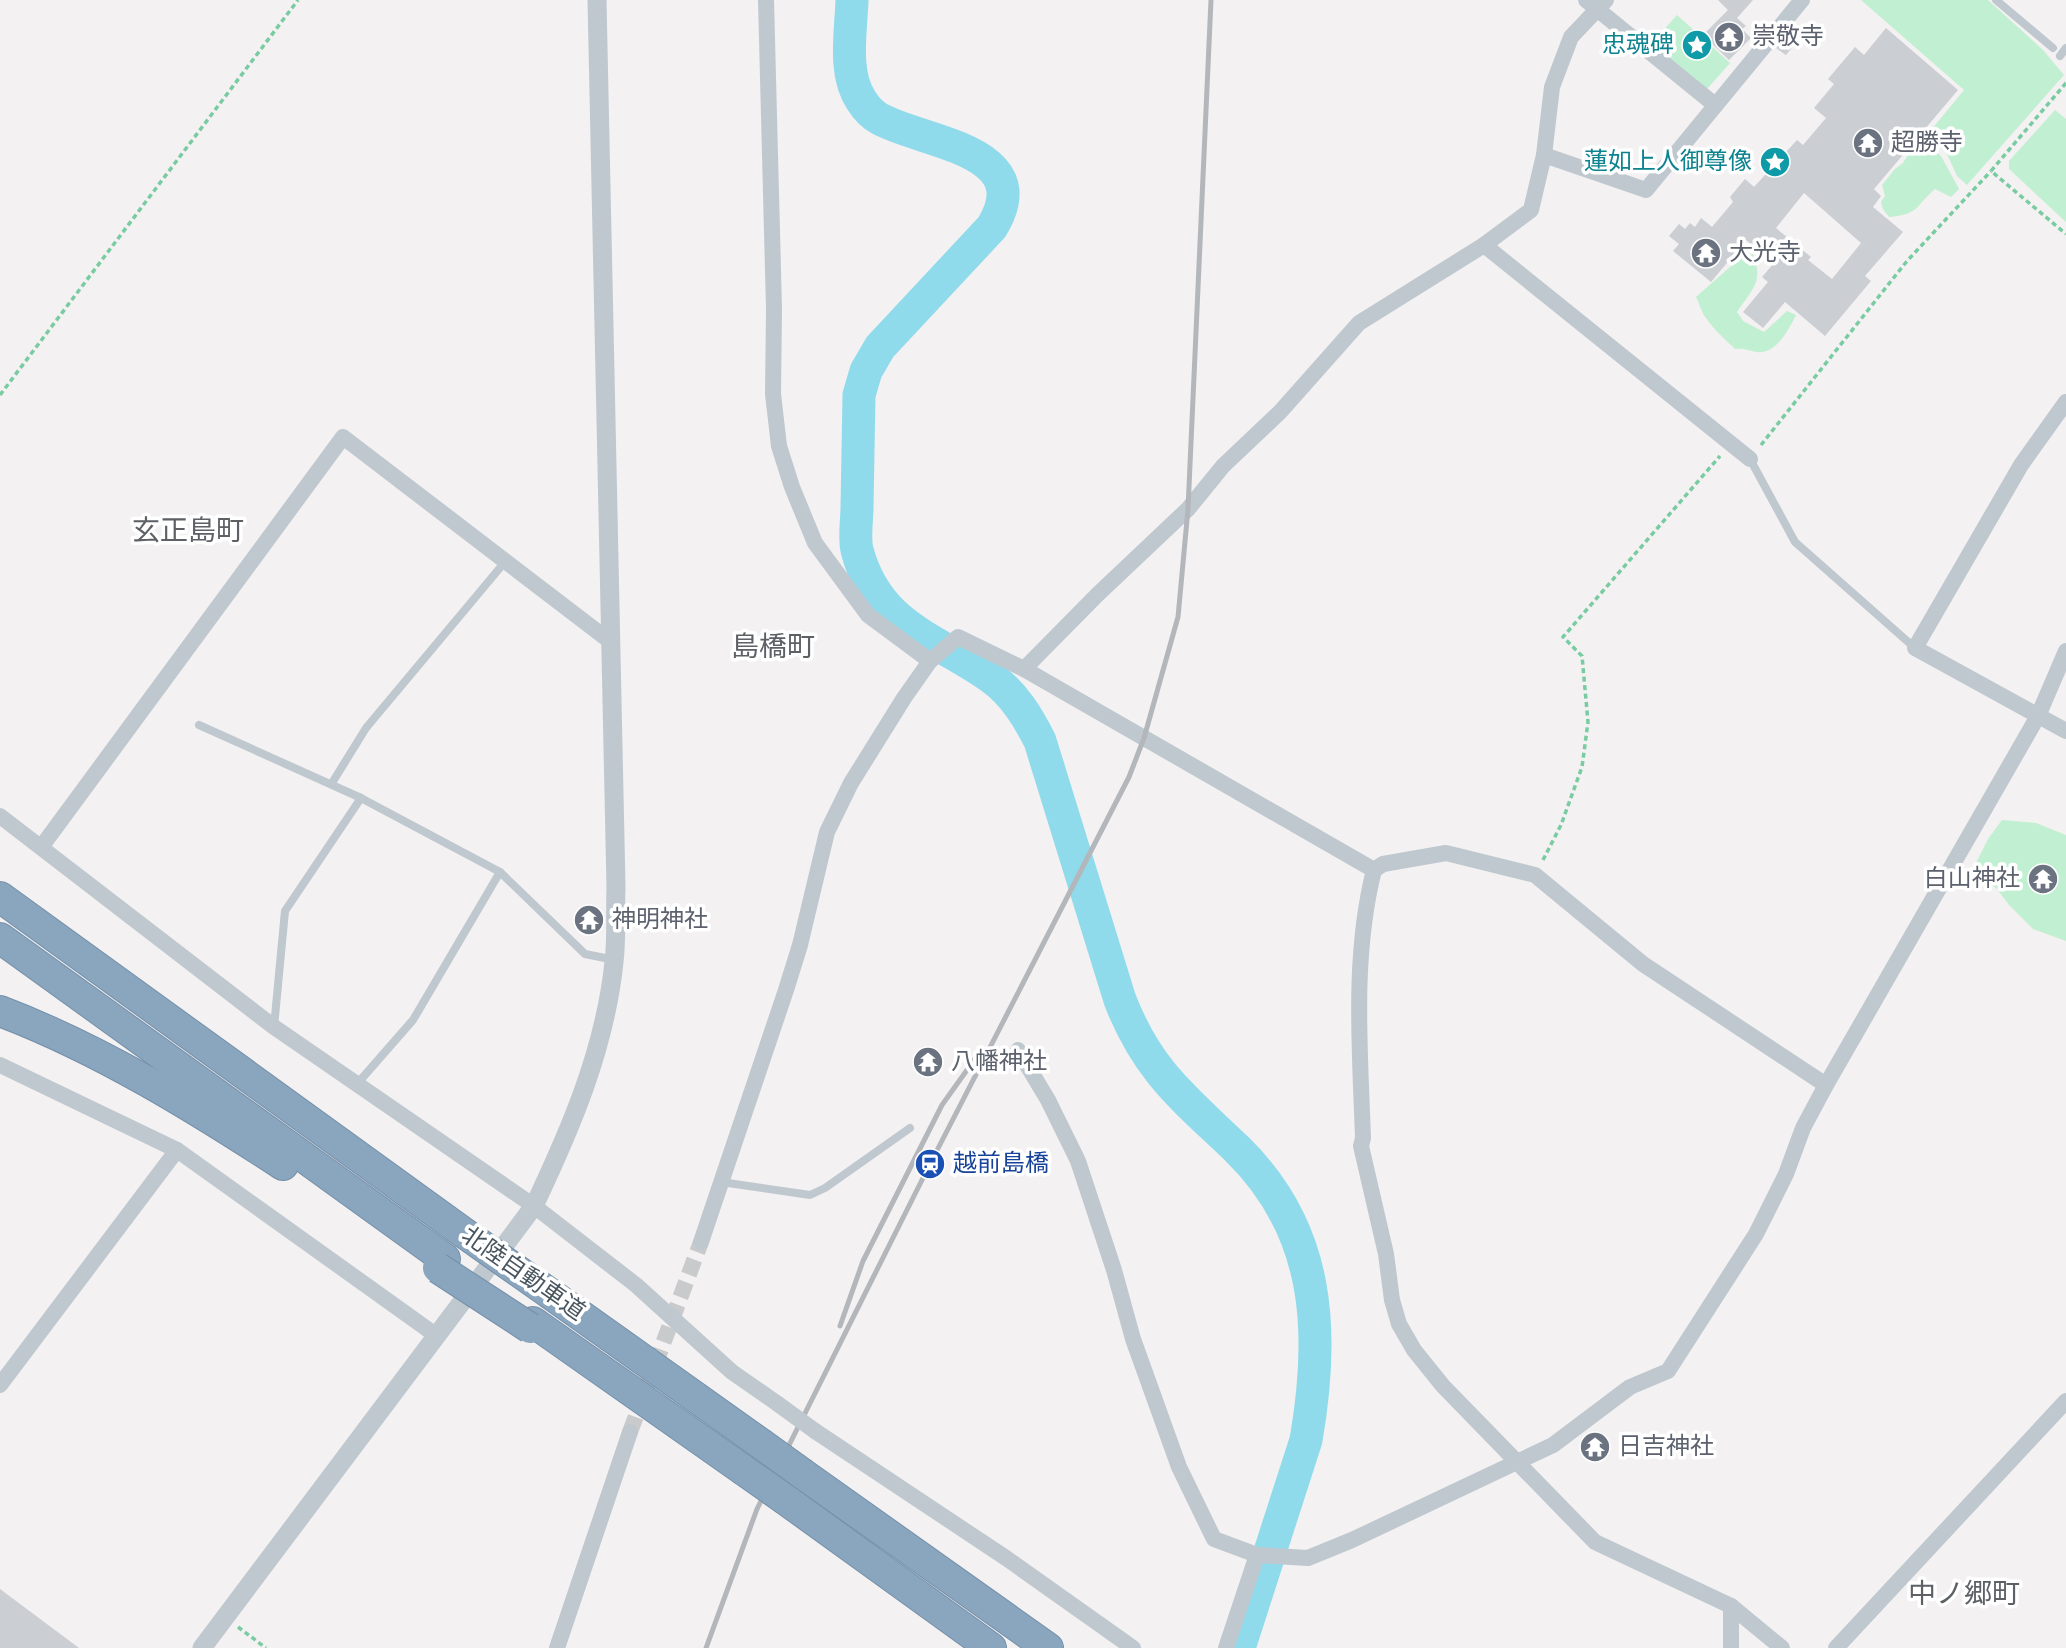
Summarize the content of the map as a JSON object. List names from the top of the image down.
{
  "streets": {
    "highway": ["北陸自動車道"]
  },
  "districts": ["玄正島町", "島橋町", "中ノ郷町"],
  "places": {
    "temple": [
      "崇敬寺",
      "超勝寺",
      "大光寺",
      "白山神社",
      "神明神社",
      "八幡神社",
      "日吉神社"
    ],
    "place": ["忠魂碑", "蓮如上人御尊像"],
    "station": ["越前島橋"]
  }
}
